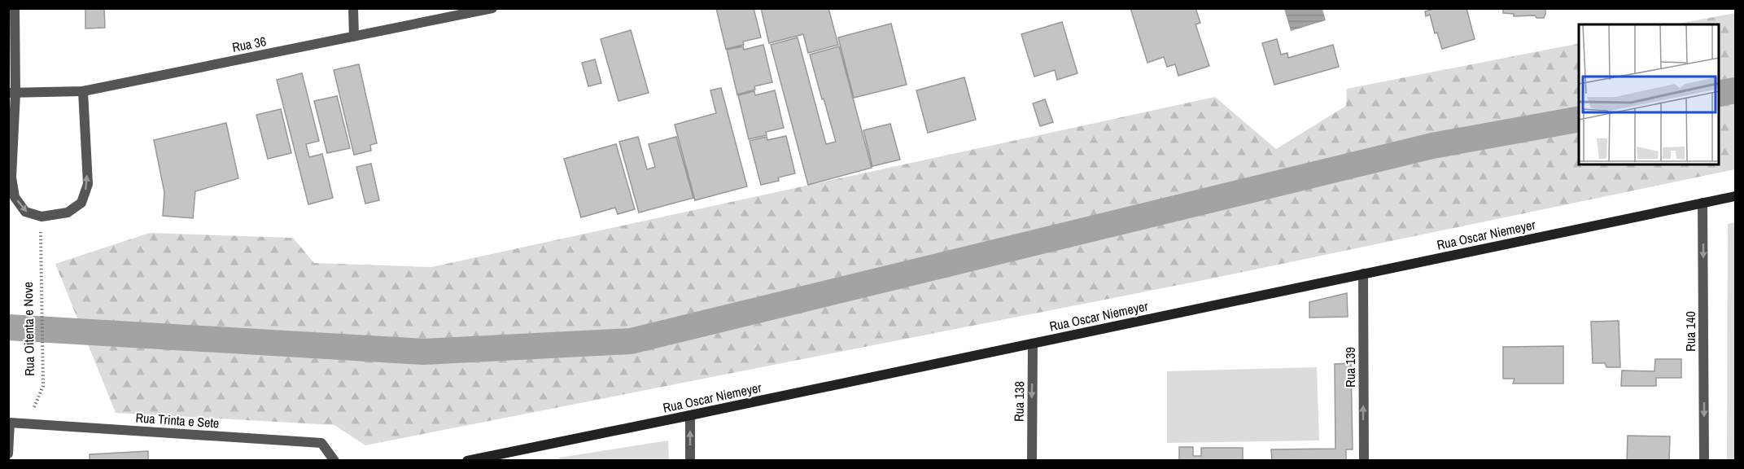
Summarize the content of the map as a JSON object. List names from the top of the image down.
{
  "streets": {
    "street": [
      "Rua 36",
      "Rua Oscar Niemeyer",
      "Rua 140",
      "Rua 139",
      "Rua 138",
      "Rua Trinta e Sete"
    ],
    "path": ["Rua Oitenta e Nove"]
  },
  "crossings": [
    ["Rua Oscar Niemeyer", "Rua 140"],
    ["Rua Oscar Niemeyer", "Rua 139"],
    ["Rua Oscar Niemeyer", "Rua 138"],
    ["Rua Oitenta e Nove", "Rua Trinta e Sete"]
  ],
  "one_way": ["Rua 140", "Rua 139", "Rua 138"]
}
